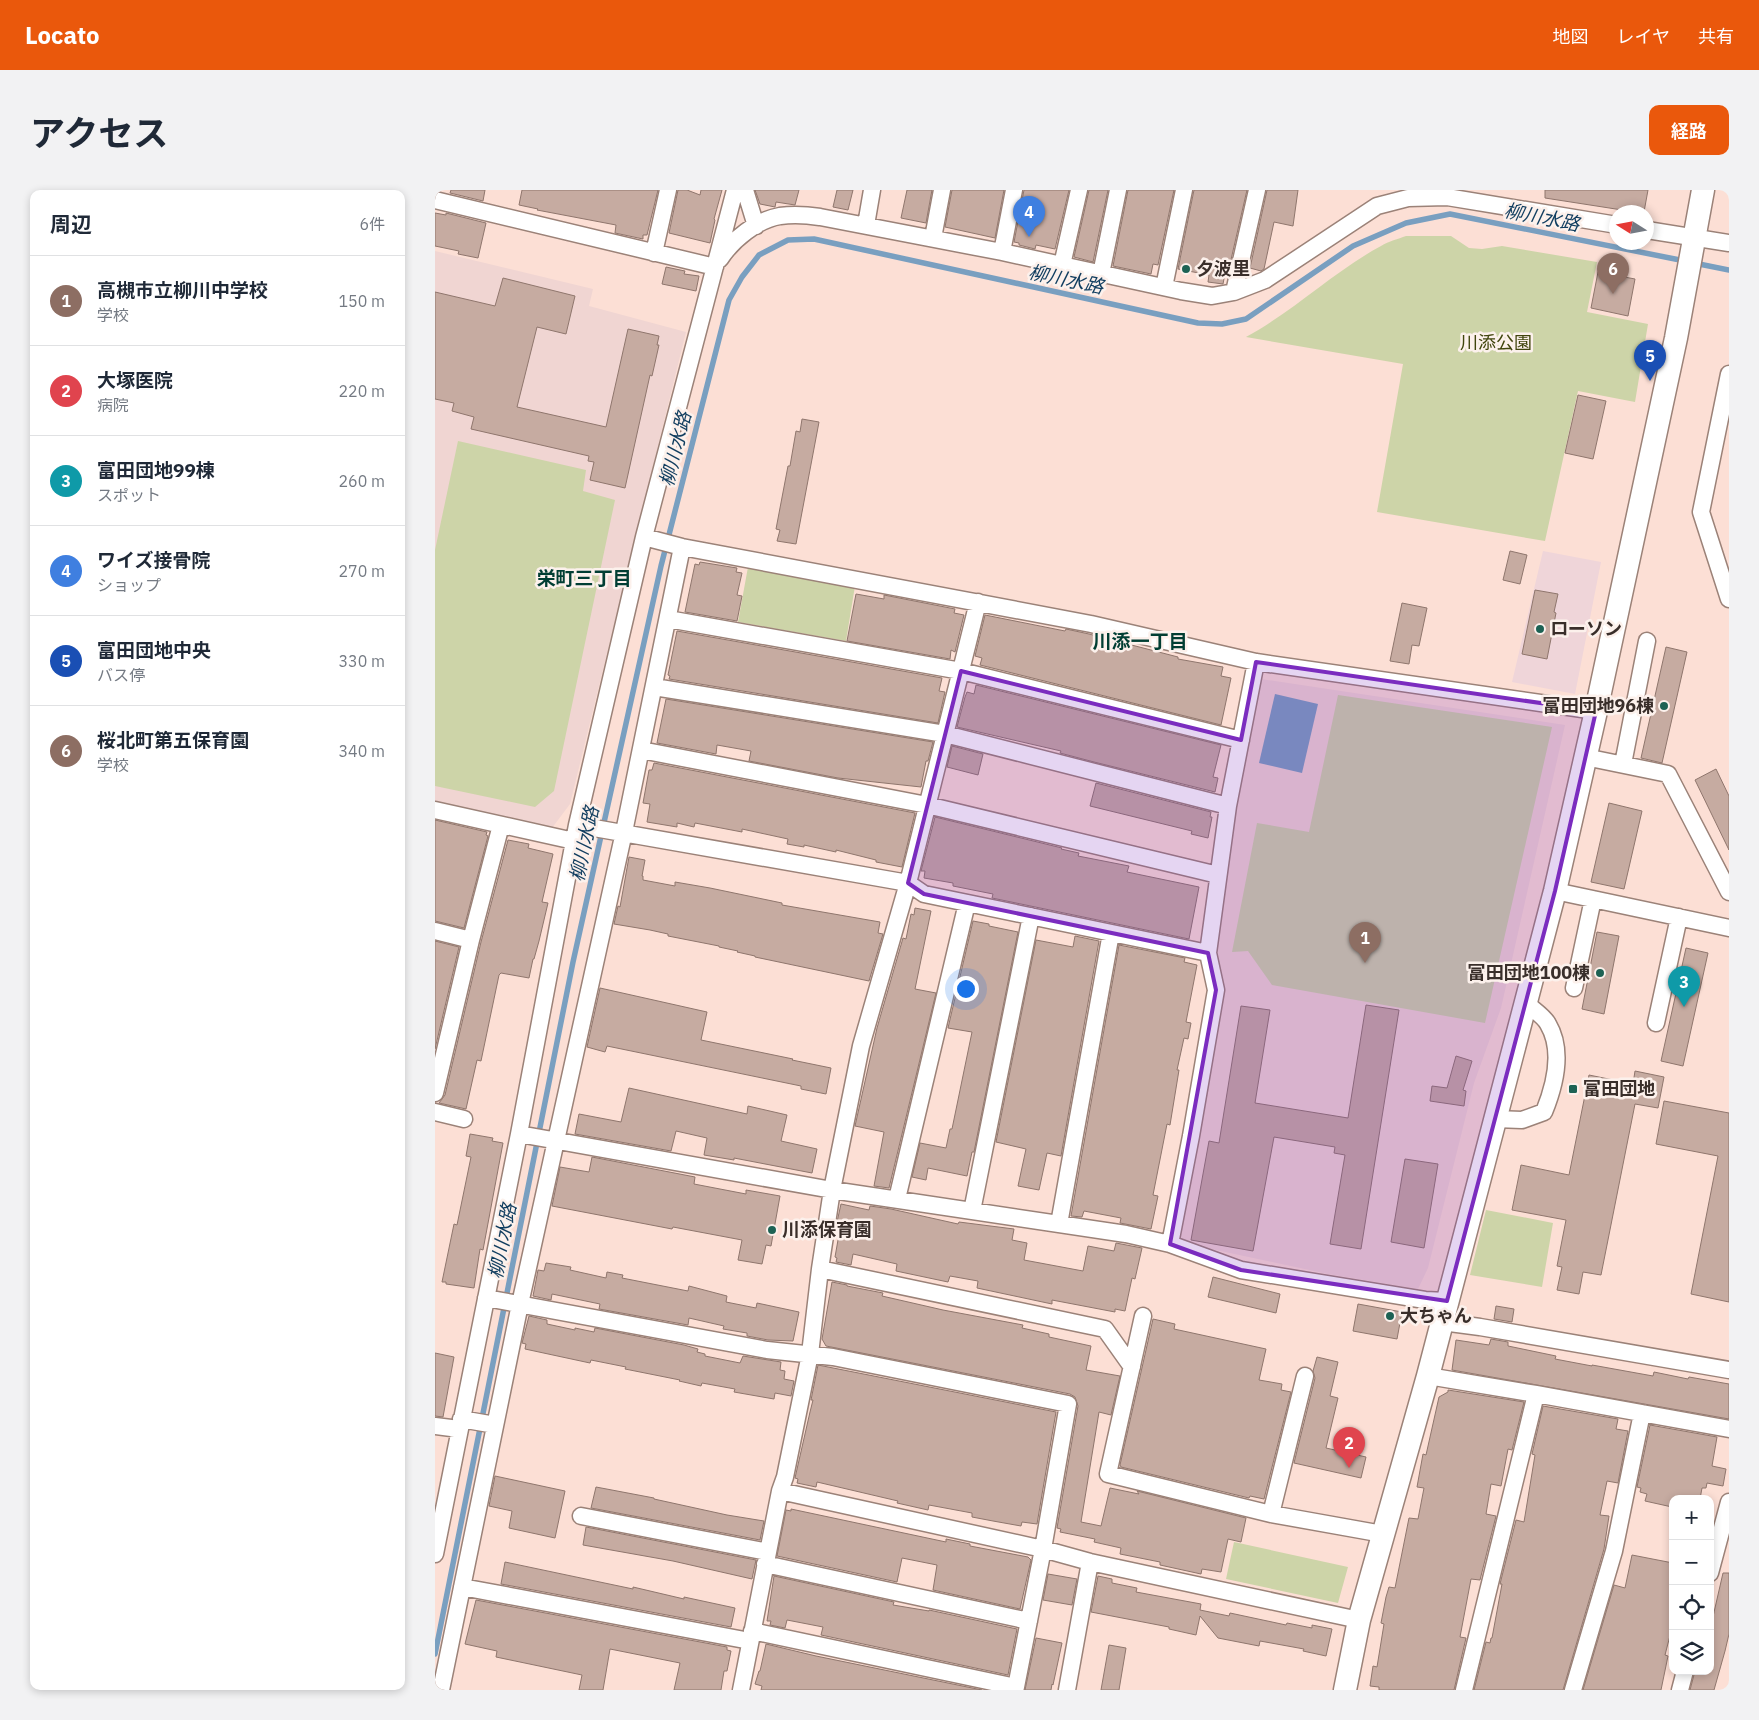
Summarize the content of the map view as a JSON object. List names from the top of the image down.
{
  "districts": ["栄町三丁目", "川添一丁目"],
  "water": ["柳川水路"],
  "parks": ["川添公園"],
  "places": {
    "other": [
      "夕波里",
      "ローソン",
      "富田団地96棟",
      "富田団地100棟",
      "川添保育園",
      "大ちゃん"
    ],
    "transit": ["富田団地"]
  },
  "north": "left",
  "page": {
    "header": "Locato",
    "nav": ["地図", "レイヤ", "共有"],
    "title": "アクセス",
    "buttons": "経路",
    "heading": ["周辺", "6件"],
    "pins": [
      "4",
      "6",
      "5",
      "1",
      "3",
      "2"
    ],
    "list": [
      {
        "mark": "1",
        "name": "高槻市立柳川中学校",
        "note": "学校",
        "value": "150 m"
      },
      {
        "mark": "2",
        "name": "大塚医院",
        "note": "病院",
        "value": "220 m"
      },
      {
        "mark": "3",
        "name": "富田団地99棟",
        "note": "スポット",
        "value": "260 m"
      },
      {
        "mark": "4",
        "name": "ワイズ接骨院",
        "note": "ショップ",
        "value": "270 m"
      },
      {
        "mark": "5",
        "name": "富田団地中央",
        "note": "バス停",
        "value": "330 m"
      },
      {
        "mark": "6",
        "name": "桜北町第五保育園",
        "note": "学校",
        "value": "340 m"
      }
    ],
    "map_buttons": ["+", "−"]
  }
}
